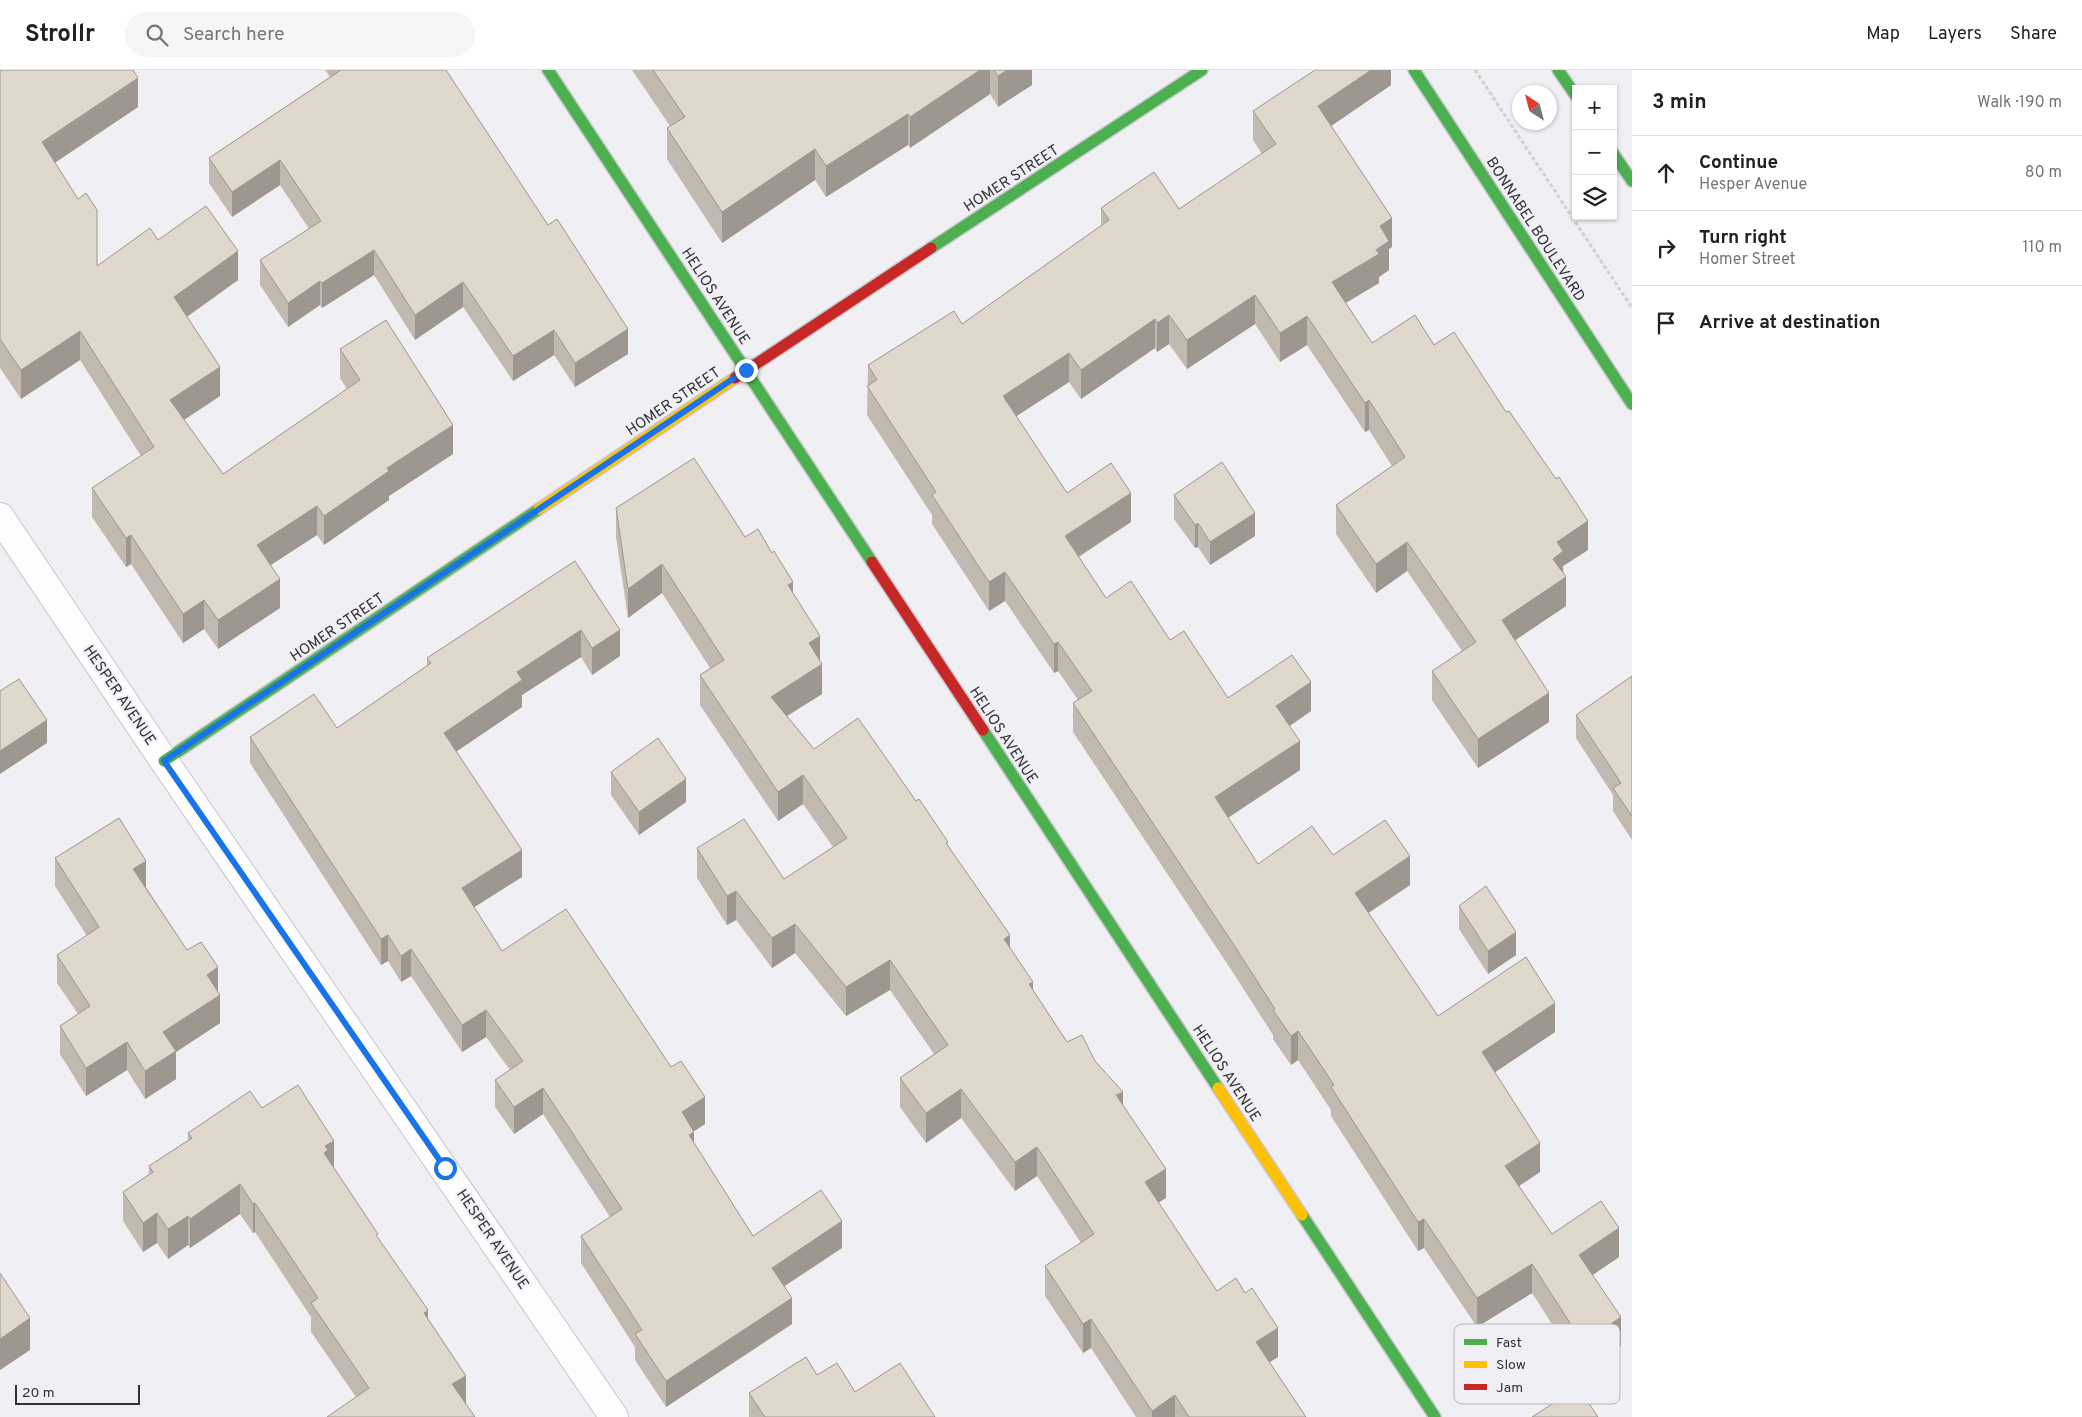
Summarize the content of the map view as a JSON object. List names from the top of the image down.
{
  "streets": {
    "street": [
      "HOMER STREET",
      "BONNABEL BOULEVARD",
      "HELIOS AVENUE",
      "HESPER AVENUE"
    ]
  },
  "crossings": [
    ["HOMER STREET", "HELIOS AVENUE"],
    ["HOMER STREET", "HESPER AVENUE"]
  ],
  "legend": ["Fast", "Slow", "Jam"],
  "scale_bar": "20 m",
  "north": "top left",
  "page": {
    "header": "Strollr",
    "search": "Search here",
    "nav": ["Map", "Layers", "Share"],
    "heading": ["3 min", "Walk · 190 m"],
    "map_buttons": ["+", "−"],
    "list": [
      ["Continue", "Hesper Avenue", "80 m"],
      ["Turn right", "Homer Street", "110 m"],
      "Arrive at destination"
    ],
    "scale": "20 m"
  }
}
